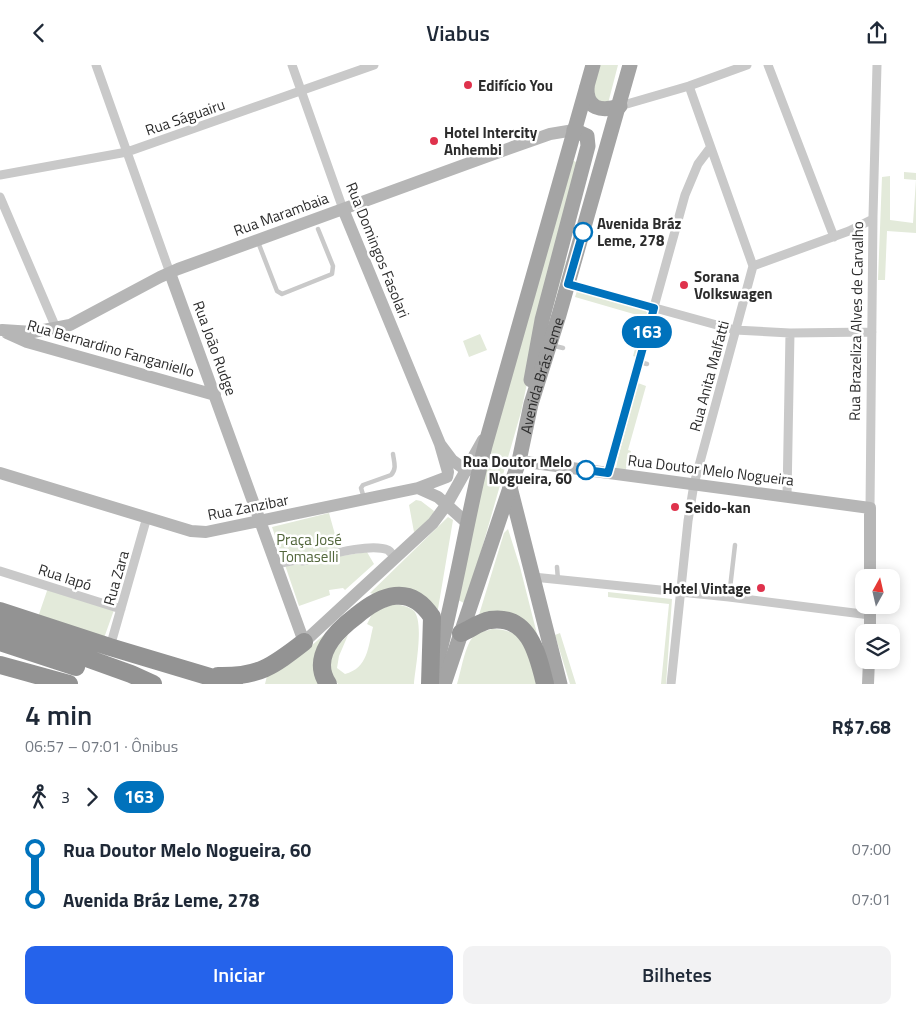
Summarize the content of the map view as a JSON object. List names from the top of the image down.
{
  "streets": {
    "main road": ["Avenida Brás Leme"],
    "street": [
      "Rua Ságuairu",
      "Rua Marambaia",
      "Rua Domingos Fasolari",
      "Rua Brazeliza Alves de Carvalho",
      "Rua Bernardino Fanganiello",
      "Rua João Rudge",
      "Rua Anita Malfatti",
      "Rua Doutor Melo Nogueira",
      "Rua Zanzibar",
      "Rua Iapó",
      "Rua Zara"
    ]
  },
  "crossings": [
    ["Rua Ságuairu", "Rua Domingos Fasolari"],
    ["Rua Ságuairu", "Rua João Rudge"],
    ["Rua Marambaia", "Rua Domingos Fasolari"],
    ["Rua Marambaia", "Rua Bernardino Fanganiello"],
    ["Rua Marambaia", "Rua João Rudge"],
    ["Rua Domingos Fasolari", "Rua Zanzibar"],
    ["Rua Brazeliza Alves de Carvalho", "Rua Doutor Melo Nogueira"],
    ["Rua Bernardino Fanganiello", "Rua João Rudge"],
    ["Rua João Rudge", "Rua Zanzibar"],
    ["Avenida Brás Leme", "Rua Doutor Melo Nogueira"],
    ["Rua Anita Malfatti", "Rua Doutor Melo Nogueira"],
    ["Rua Zanzibar", "Rua Zara"],
    ["Rua Iapó", "Rua Zara"]
  ],
  "parks": ["Praça José Tomaselli"],
  "places": [
    "Edifício You",
    "Hotel Intercity Anhembi",
    "Avenida Bráz Leme, 278",
    "Sorana Volkswagen",
    "Rua Doutor Melo Nogueira, 60",
    "Seido-kan",
    "Hotel Vintage"
  ],
  "lines": ["bus line 163"],
  "north": "top",
  "page": {
    "header": "Viabus",
    "on_map": "163",
    "heading": ["4 min", "06:57 – 07:01 · Ônibus", "R$7.68"],
    "legs": ["3", "163"],
    "list": [
      {
        "name": "Rua Doutor Melo Nogueira, 60",
        "value": "07:00"
      },
      {
        "name": "Avenida Bráz Leme, 278",
        "value": "07:01"
      }
    ],
    "buttons": ["Iniciar", "Bilhetes"]
  }
}
